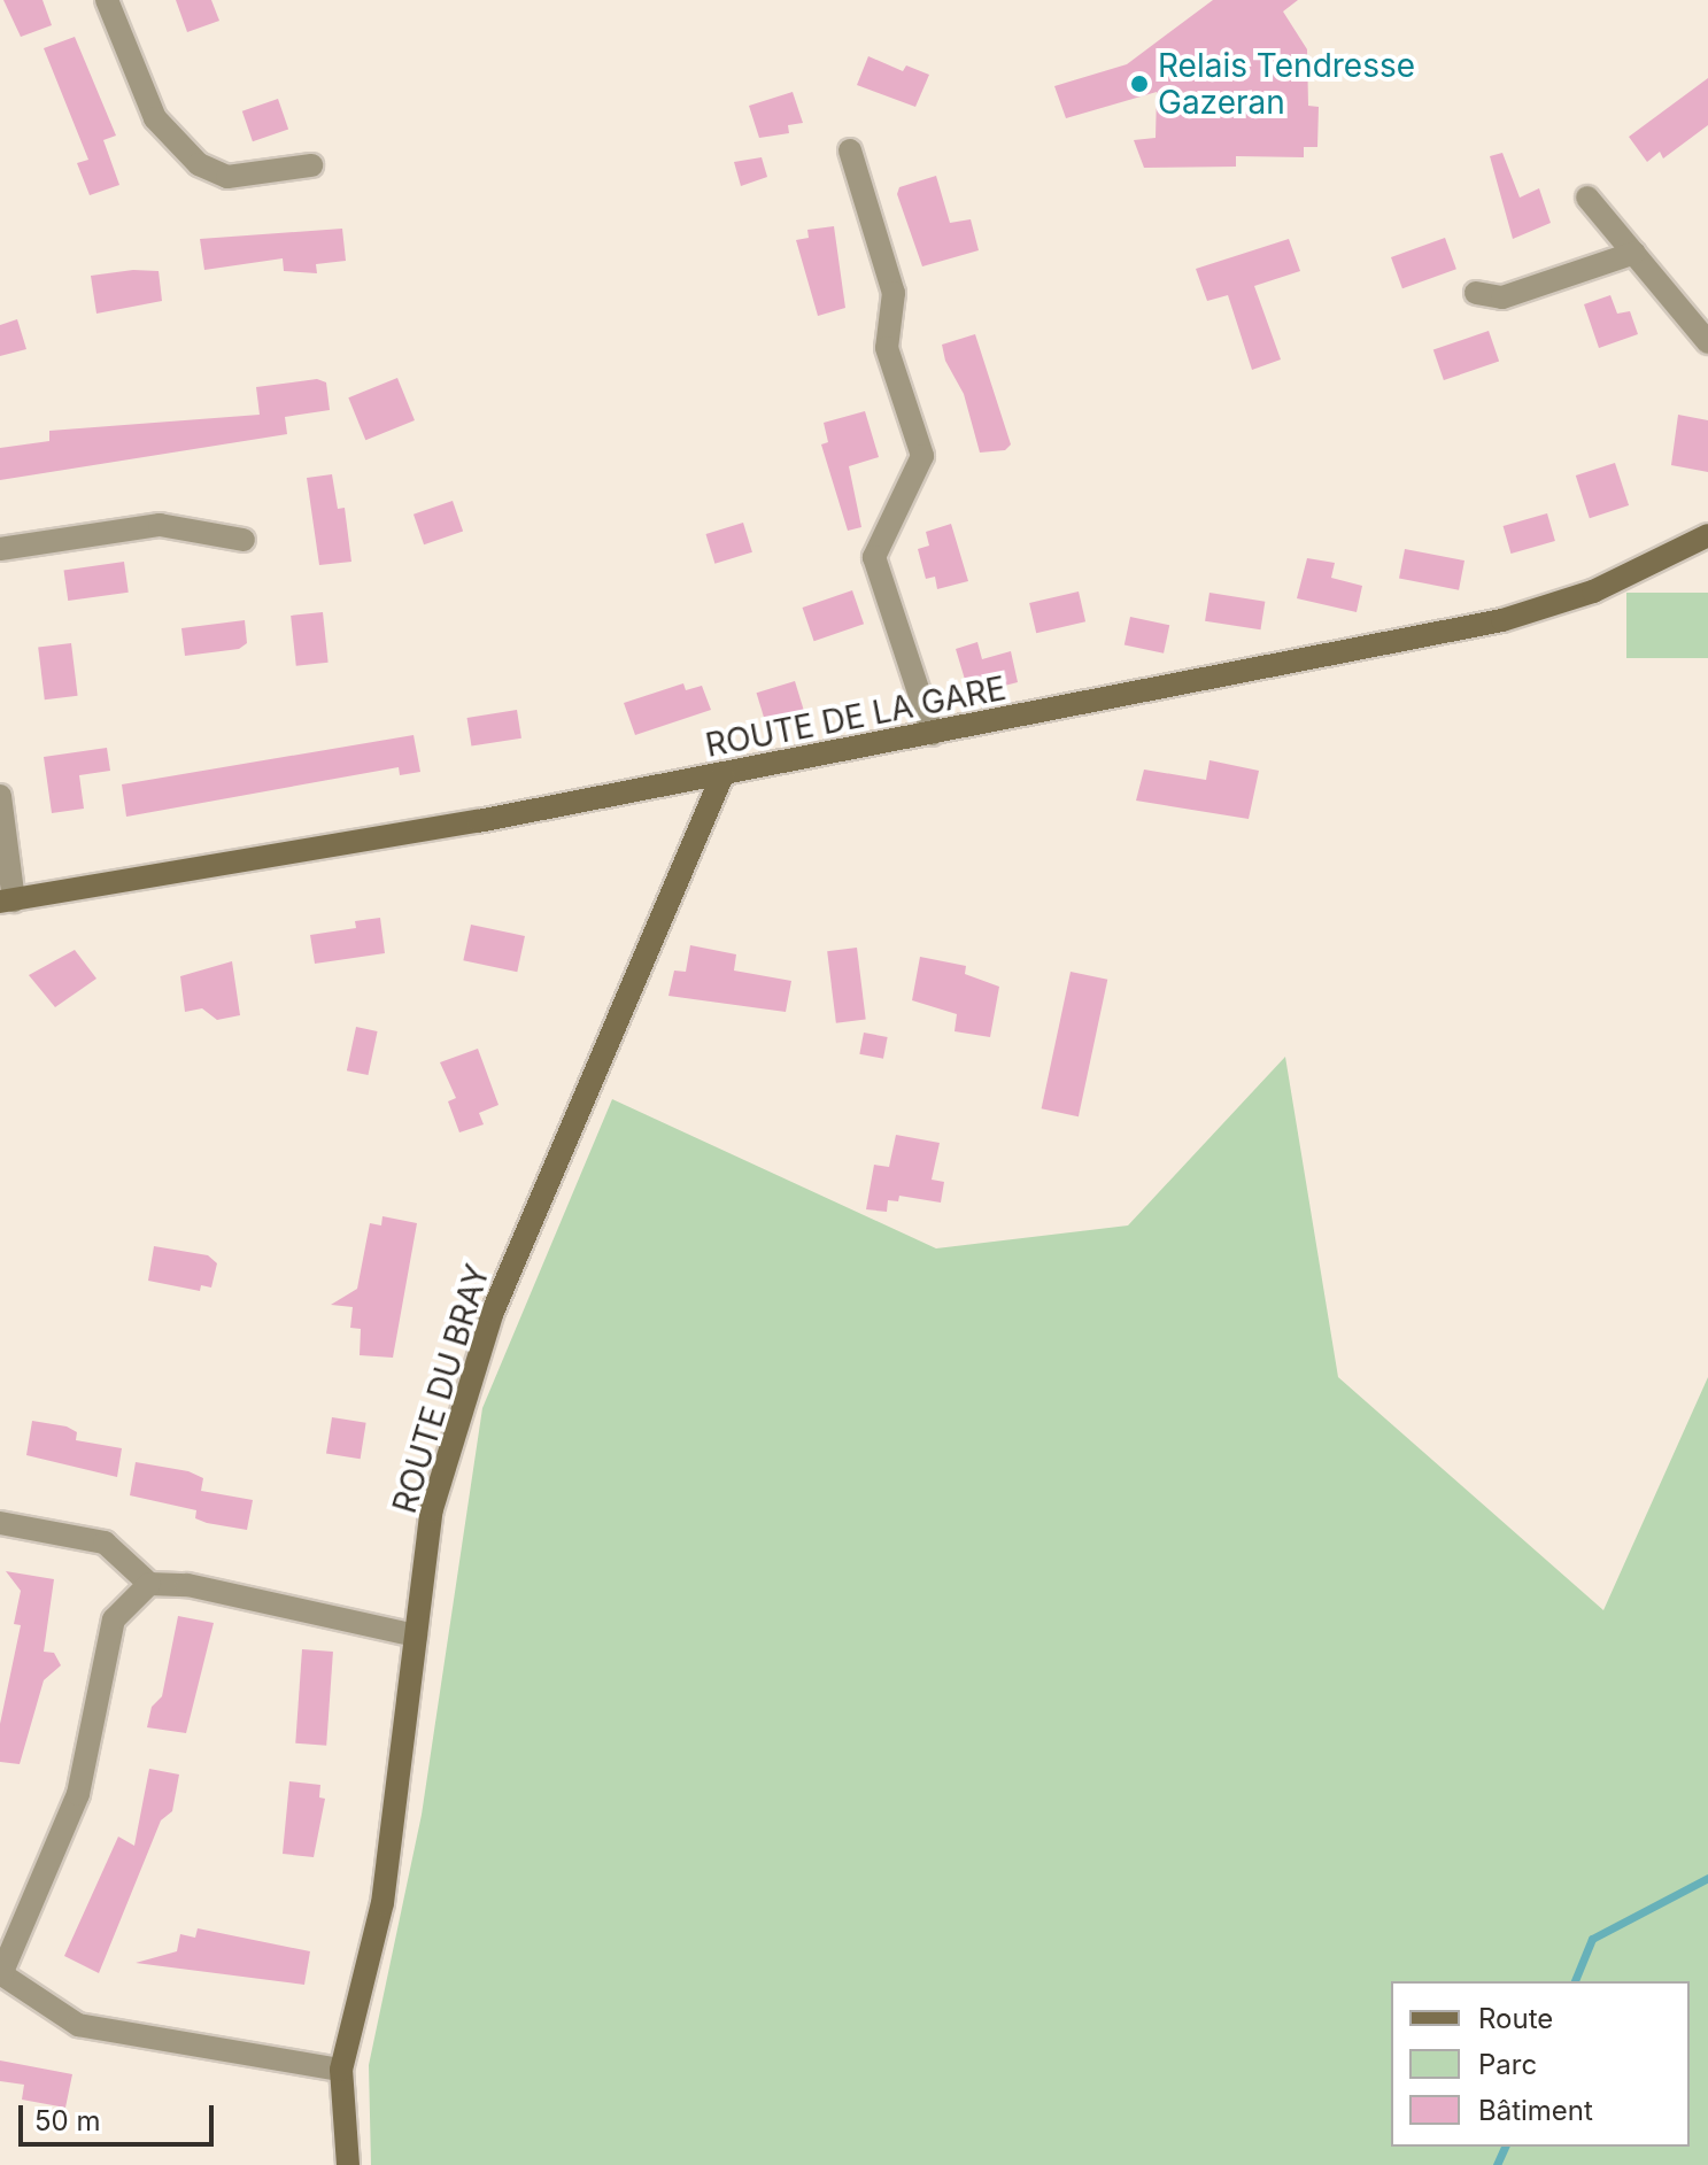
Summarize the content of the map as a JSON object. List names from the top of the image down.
{
  "streets": {
    "street": ["ROUTE DE LA GARE", "ROUTE DU BRAY"]
  },
  "crossings": [
    ["ROUTE DE LA GARE", "ROUTE DU BRAY"]
  ],
  "places": ["Relais Tendresse Gazeran"],
  "legend": ["Route", "Parc", "Bâtiment"],
  "scale_bar": "50 m"
}
